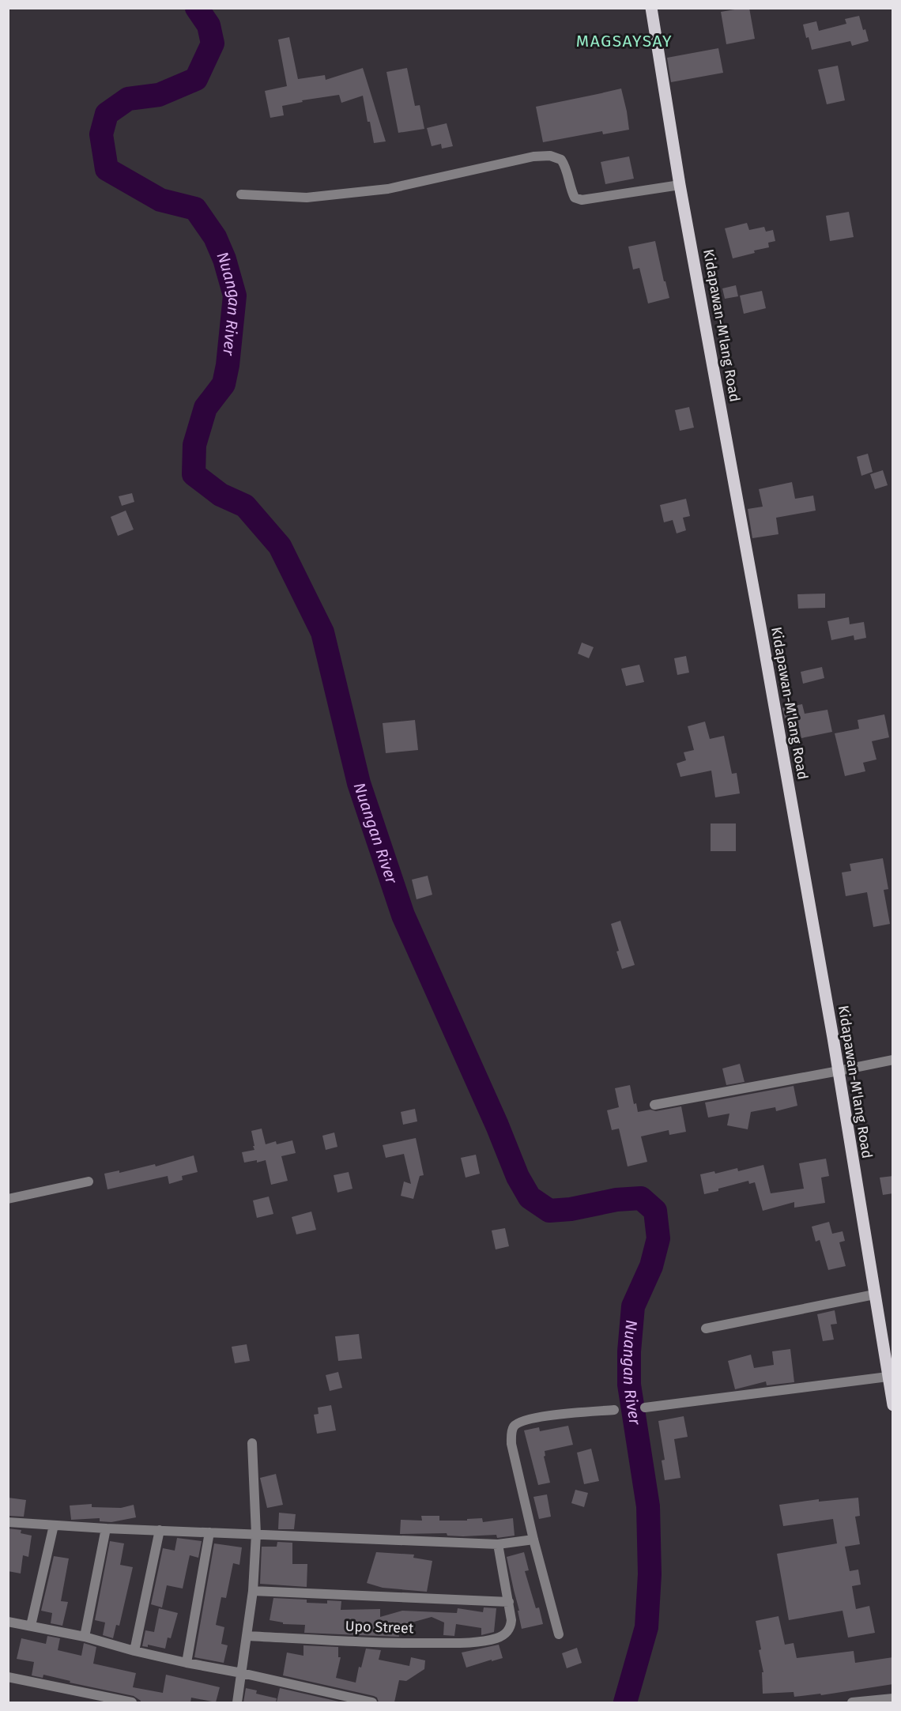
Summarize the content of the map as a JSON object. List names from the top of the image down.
{
  "streets": {
    "main road": ["Kidapawan-M'lang Road"],
    "street": ["Upo Street"]
  },
  "districts": ["MAGSAYSAY"],
  "water": ["Nuangan River"]
}
